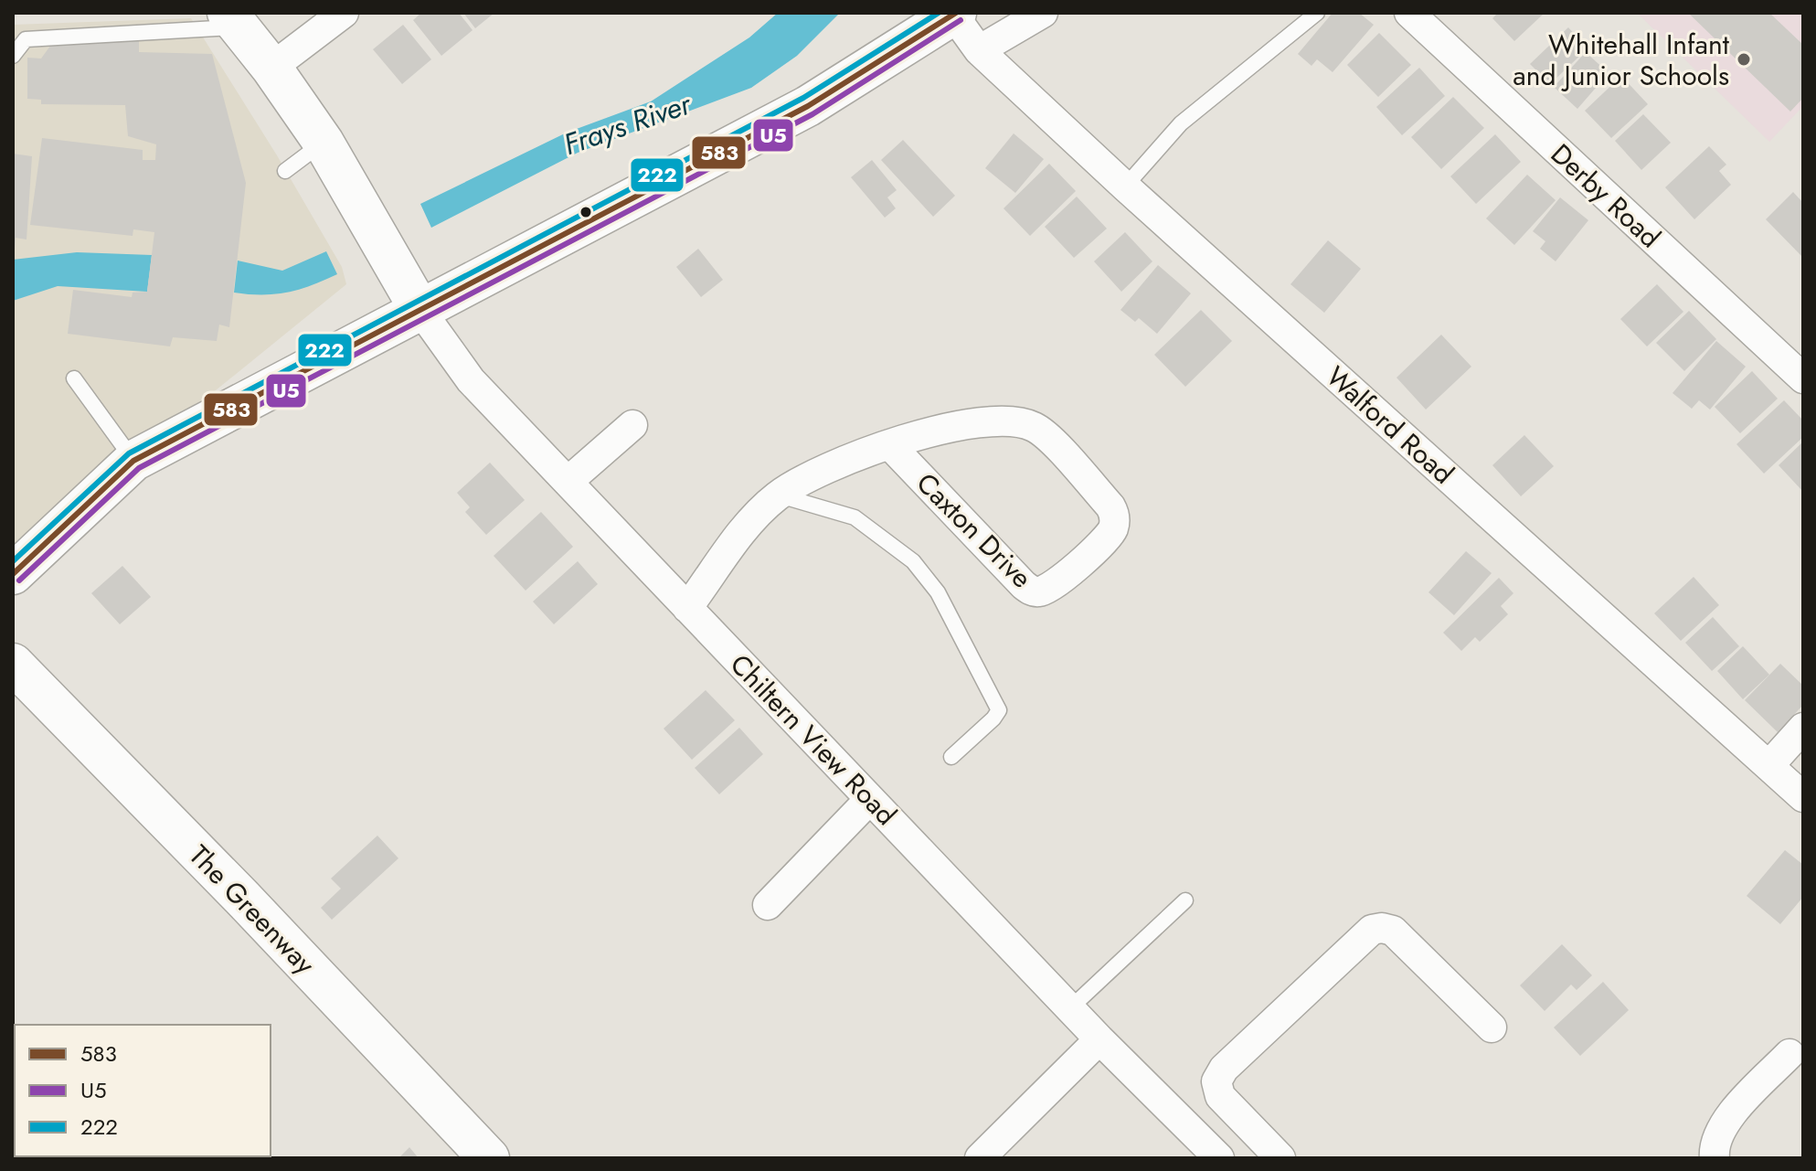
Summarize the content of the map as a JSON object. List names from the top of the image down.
{
  "streets": {
    "main road": ["The Greenway"],
    "street": [
      "Derby Road",
      "Walford Road",
      "Caxton Drive",
      "Chiltern View Road"
    ]
  },
  "crossings": [
    ["Caxton Drive", "Chiltern View Road"]
  ],
  "water": ["Frays River"],
  "places": ["Whitehall Infant and Junior Schools"],
  "lines": ["transit line 583", "transit line 222", "transit line U5"],
  "legend": ["583", "U5", "222"]
}
